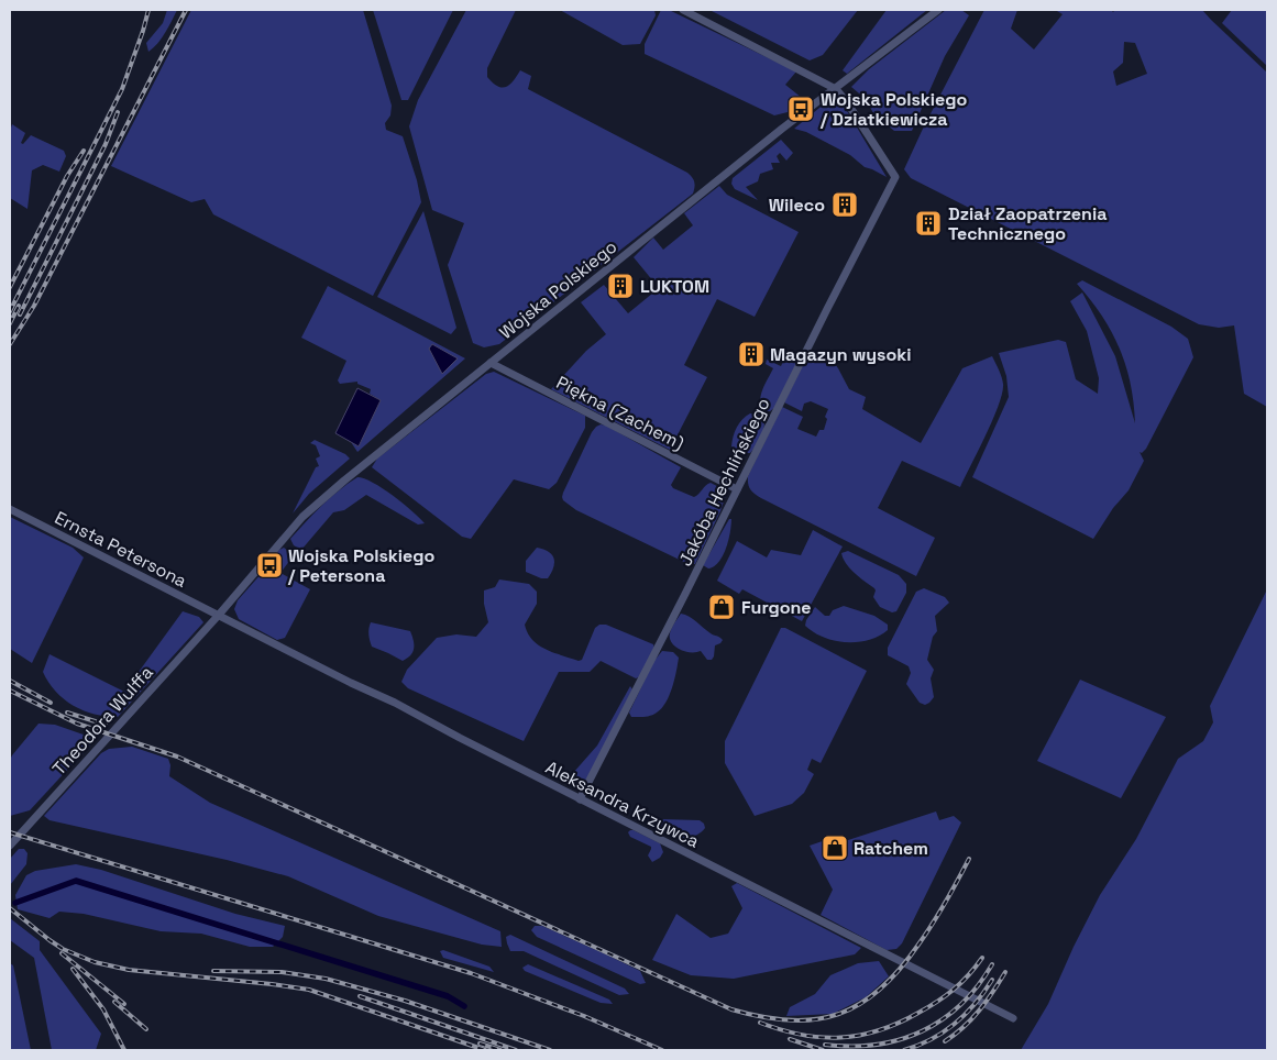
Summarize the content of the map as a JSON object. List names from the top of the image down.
{
  "streets": {
    "street": [
      "Wojska Polskiego",
      "Piękna (Zachem)",
      "Jakóba Hechlińskiego",
      "Ernsta Petersona",
      "Theodora Wulffa",
      "Aleksandra Krzywca"
    ]
  },
  "crossings": [
    ["Wojska Polskiego", "Piękna (Zachem)"],
    ["Wojska Polskiego", "Jakóba Hechlińskiego"],
    ["Wojska Polskiego", "Ernsta Petersona"],
    ["Wojska Polskiego", "Theodora Wulffa"],
    ["Wojska Polskiego", "Aleksandra Krzywca"],
    ["Piękna (Zachem)", "Jakóba Hechlińskiego"],
    ["Jakóba Hechlińskiego", "Aleksandra Krzywca"],
    ["Ernsta Petersona", "Theodora Wulffa"],
    ["Ernsta Petersona", "Aleksandra Krzywca"],
    ["Theodora Wulffa", "Aleksandra Krzywca"]
  ],
  "places": {
    "bus stop": ["Wojska Polskiego / Dziatkiewicza", "Wojska Polskiego / Petersona"],
    "building": [
      "Wileco",
      "Dział Zaopatrzenia Technicznego",
      "LUKTOM",
      "Magazyn wysoki"
    ],
    "shop": ["Furgone", "Ratchem"]
  }
}
